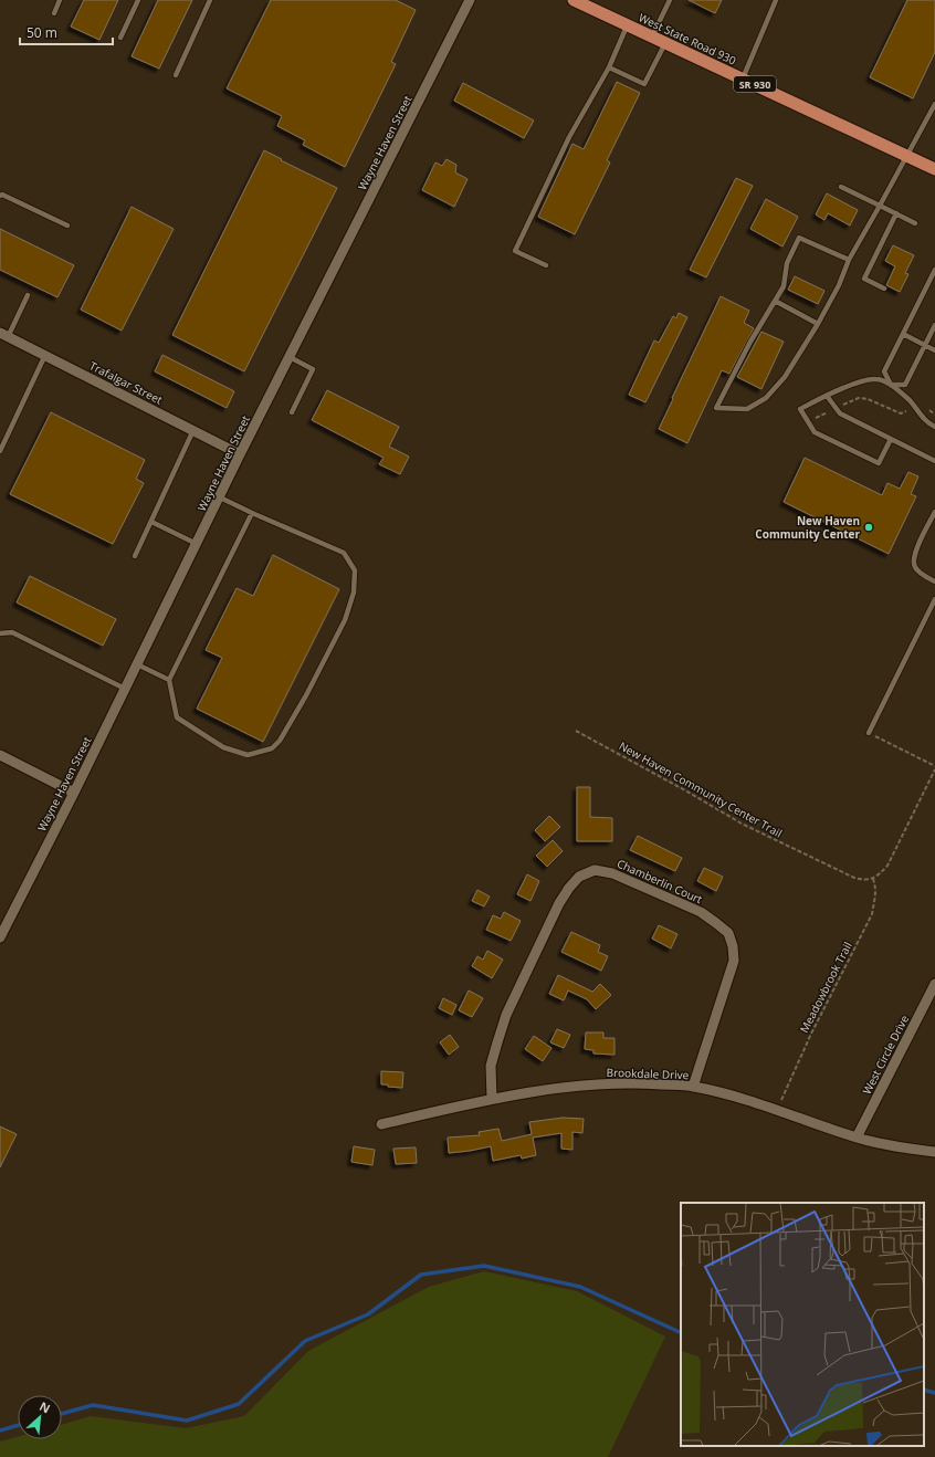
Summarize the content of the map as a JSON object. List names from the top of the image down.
{
  "streets": {
    "highway": ["West State Road 930", "SR 930"],
    "street": [
      "Wayne Haven Street",
      "Trafalgar Street",
      "Chamberlin Court",
      "West Circle Drive",
      "Brookdale Drive"
    ],
    "path": ["New Haven Community Center Trail", "Meadowbrook Trail"]
  },
  "crossings": [
    ["Wayne Haven Street", "Trafalgar Street"],
    ["New Haven Community Center Trail", "Meadowbrook Trail"],
    ["Chamberlin Court", "Brookdale Drive"],
    ["West Circle Drive", "Brookdale Drive"]
  ],
  "places": ["New Haven Community Center"],
  "scale_bar": "50 m",
  "north": "top right"
}
